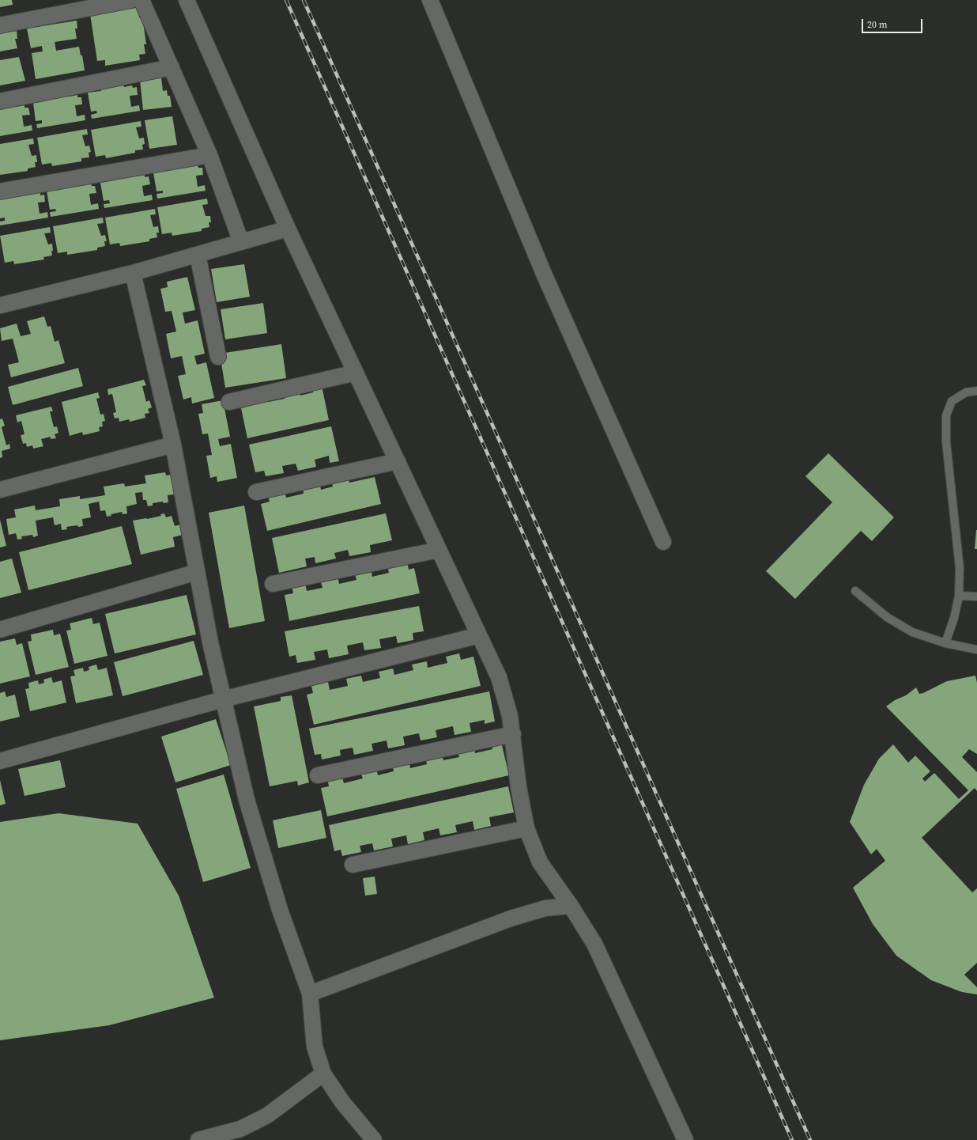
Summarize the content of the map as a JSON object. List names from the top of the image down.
{
  "scale_bar": "20 m"
}
